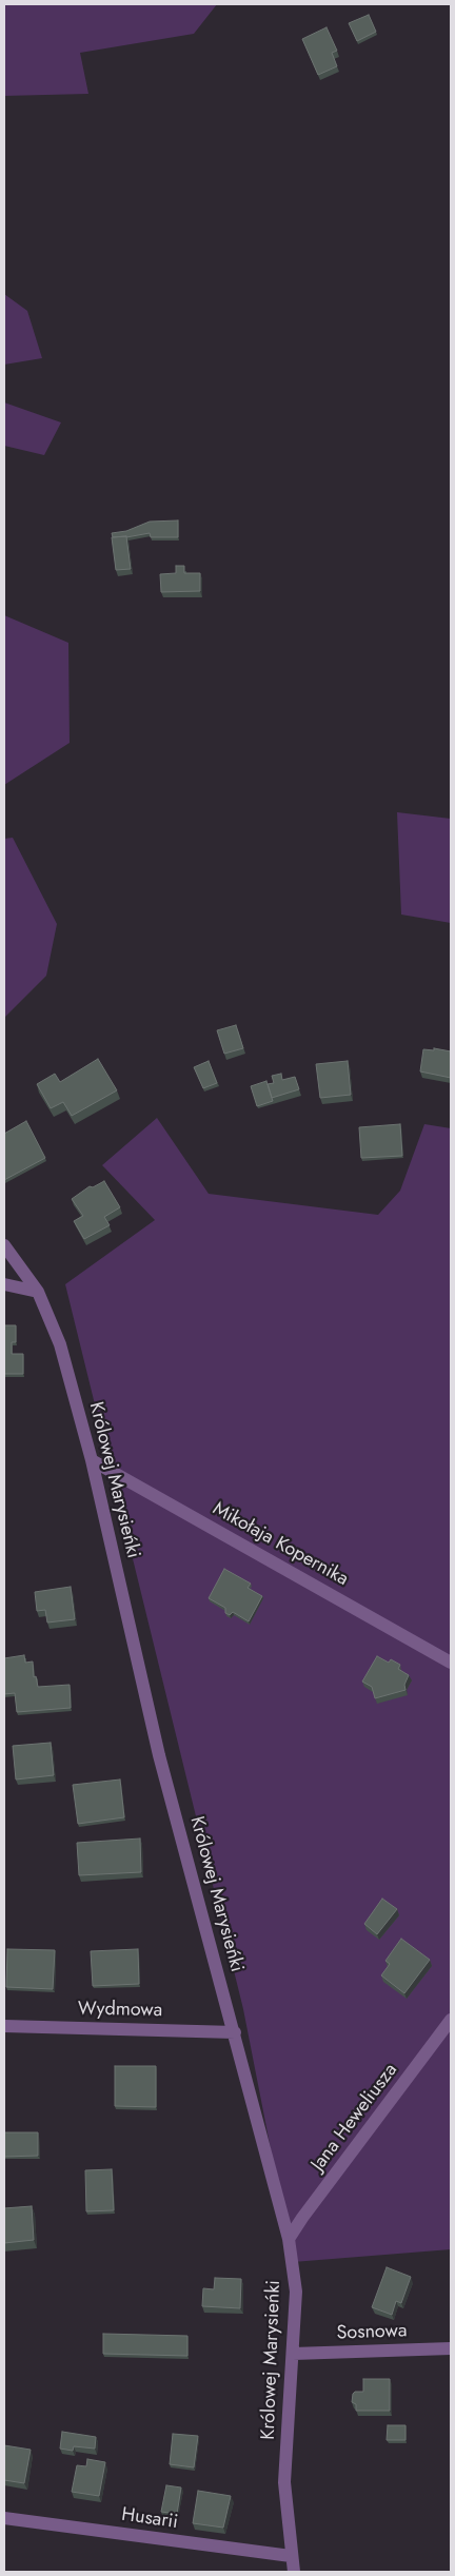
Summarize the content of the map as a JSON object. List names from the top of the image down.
{
  "streets": {
    "street": [
      "Królowej Marysieńki",
      "Mikołaja Kopernika",
      "Wydmowa",
      "Jana Heweliusza",
      "Sosnowa",
      "Husarii"
    ]
  },
  "crossings": [
    ["Królowej Marysieńki", "Mikołaja Kopernika"],
    ["Królowej Marysieńki", "Wydmowa"],
    ["Królowej Marysieńki", "Jana Heweliusza"],
    ["Królowej Marysieńki", "Sosnowa"],
    ["Królowej Marysieńki", "Husarii"]
  ]
}
